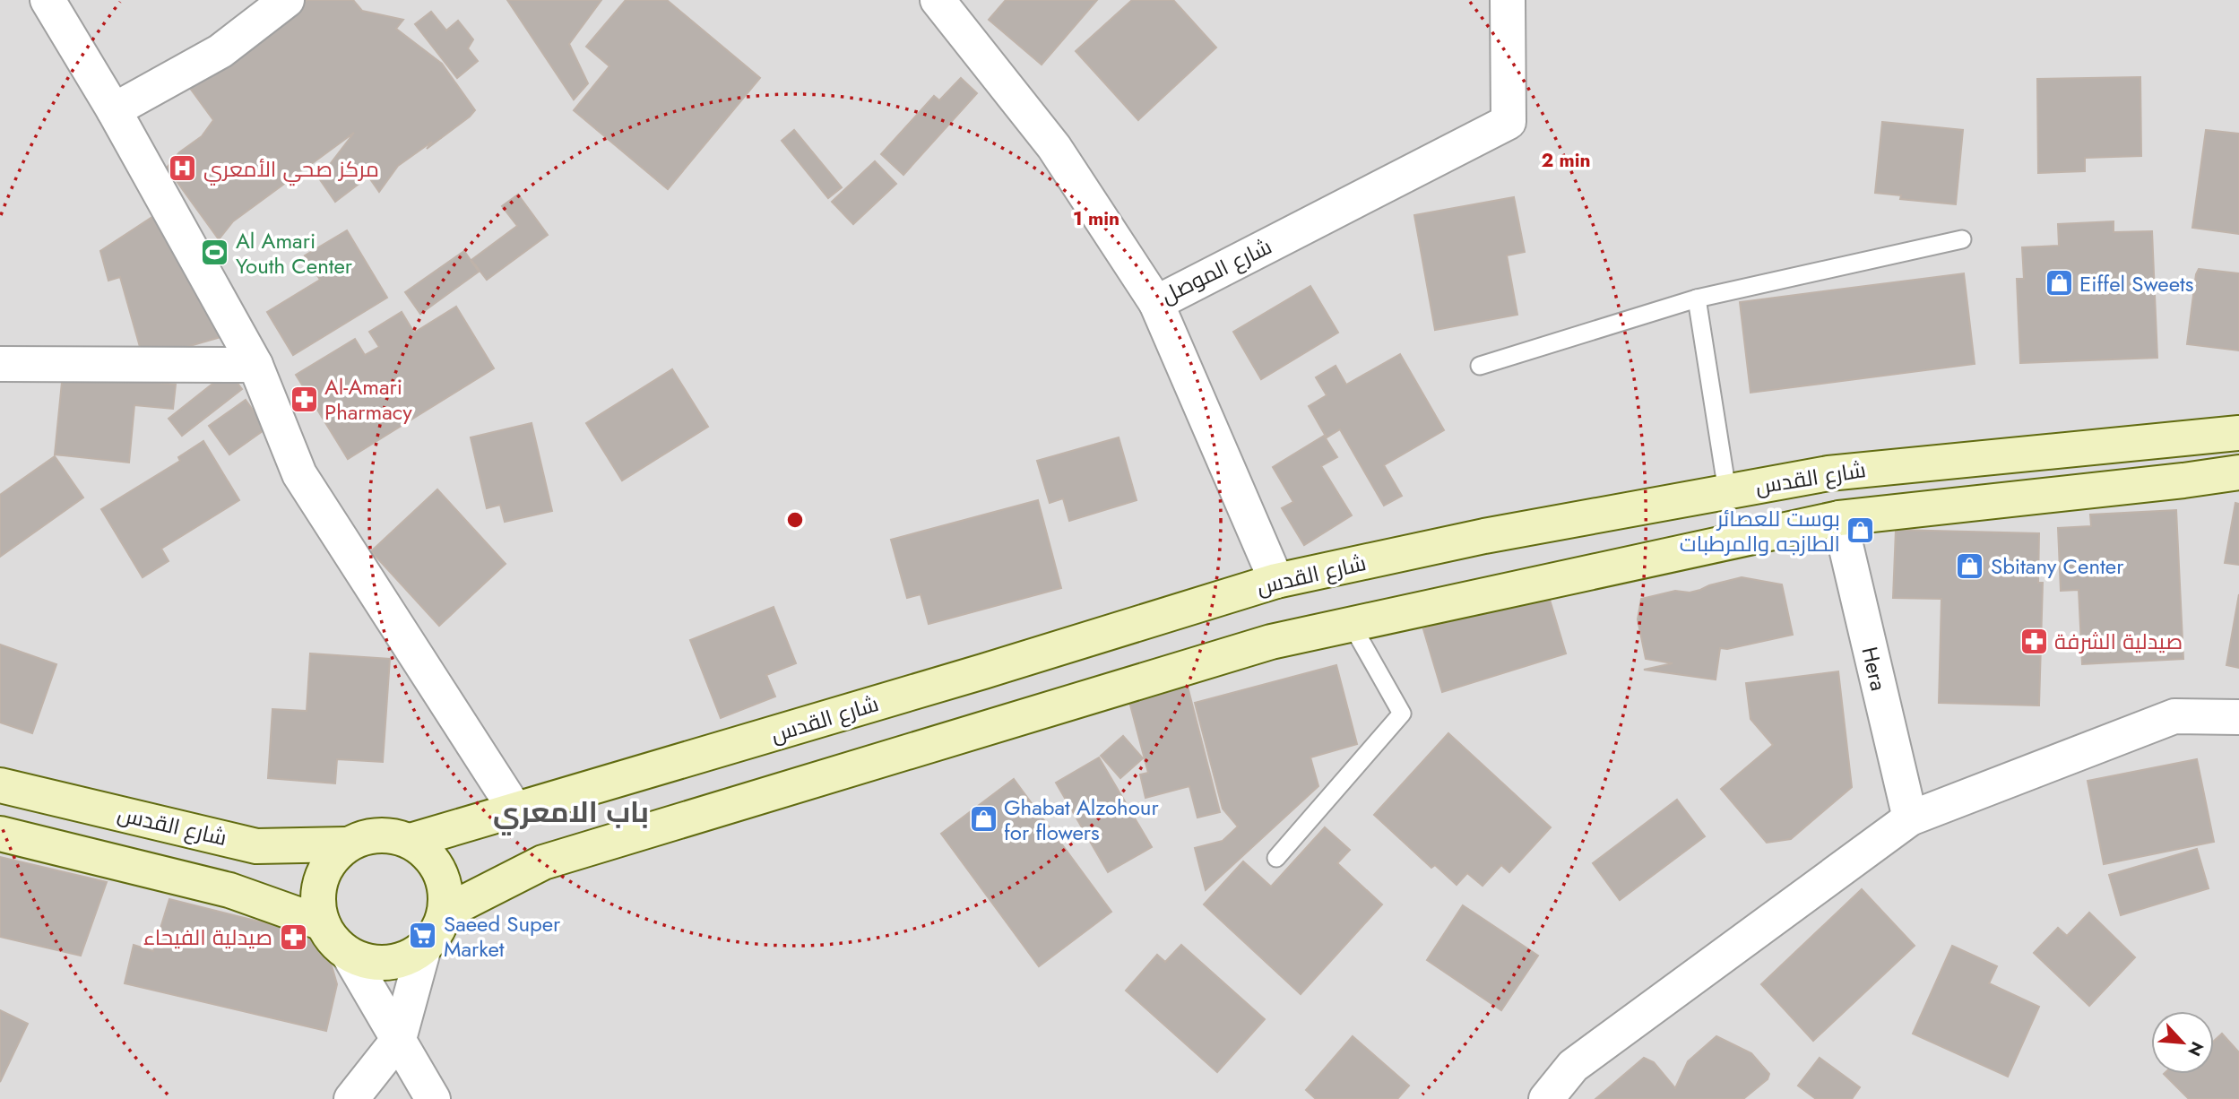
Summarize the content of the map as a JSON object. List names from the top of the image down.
{
  "streets": {
    "main road": ["شارع القدس"],
    "street": ["شارع الموصل", "Hera"]
  },
  "crossings": [
    ["شارع القدس", "Hera"]
  ],
  "districts": ["باب الامعري"],
  "places": {
    "hospital": ["مركز صحي الأمعري"],
    "sports": ["Al Amari Youth Center"],
    "shop": [
      "Eiffel Sweets",
      "بوست للعصائر الطازجه والمرطبات",
      "Sbitany Center",
      "Ghabat Alzohour for flowers"
    ],
    "pharmacy": ["Al-Amari Pharmacy", "صيدلية الشرفة", "صيدلية الفيحاء"],
    "supermarket": ["Saeed Super Market"]
  },
  "north": "bottom right",
  "rings": ["2 min", "1 min"]
}
